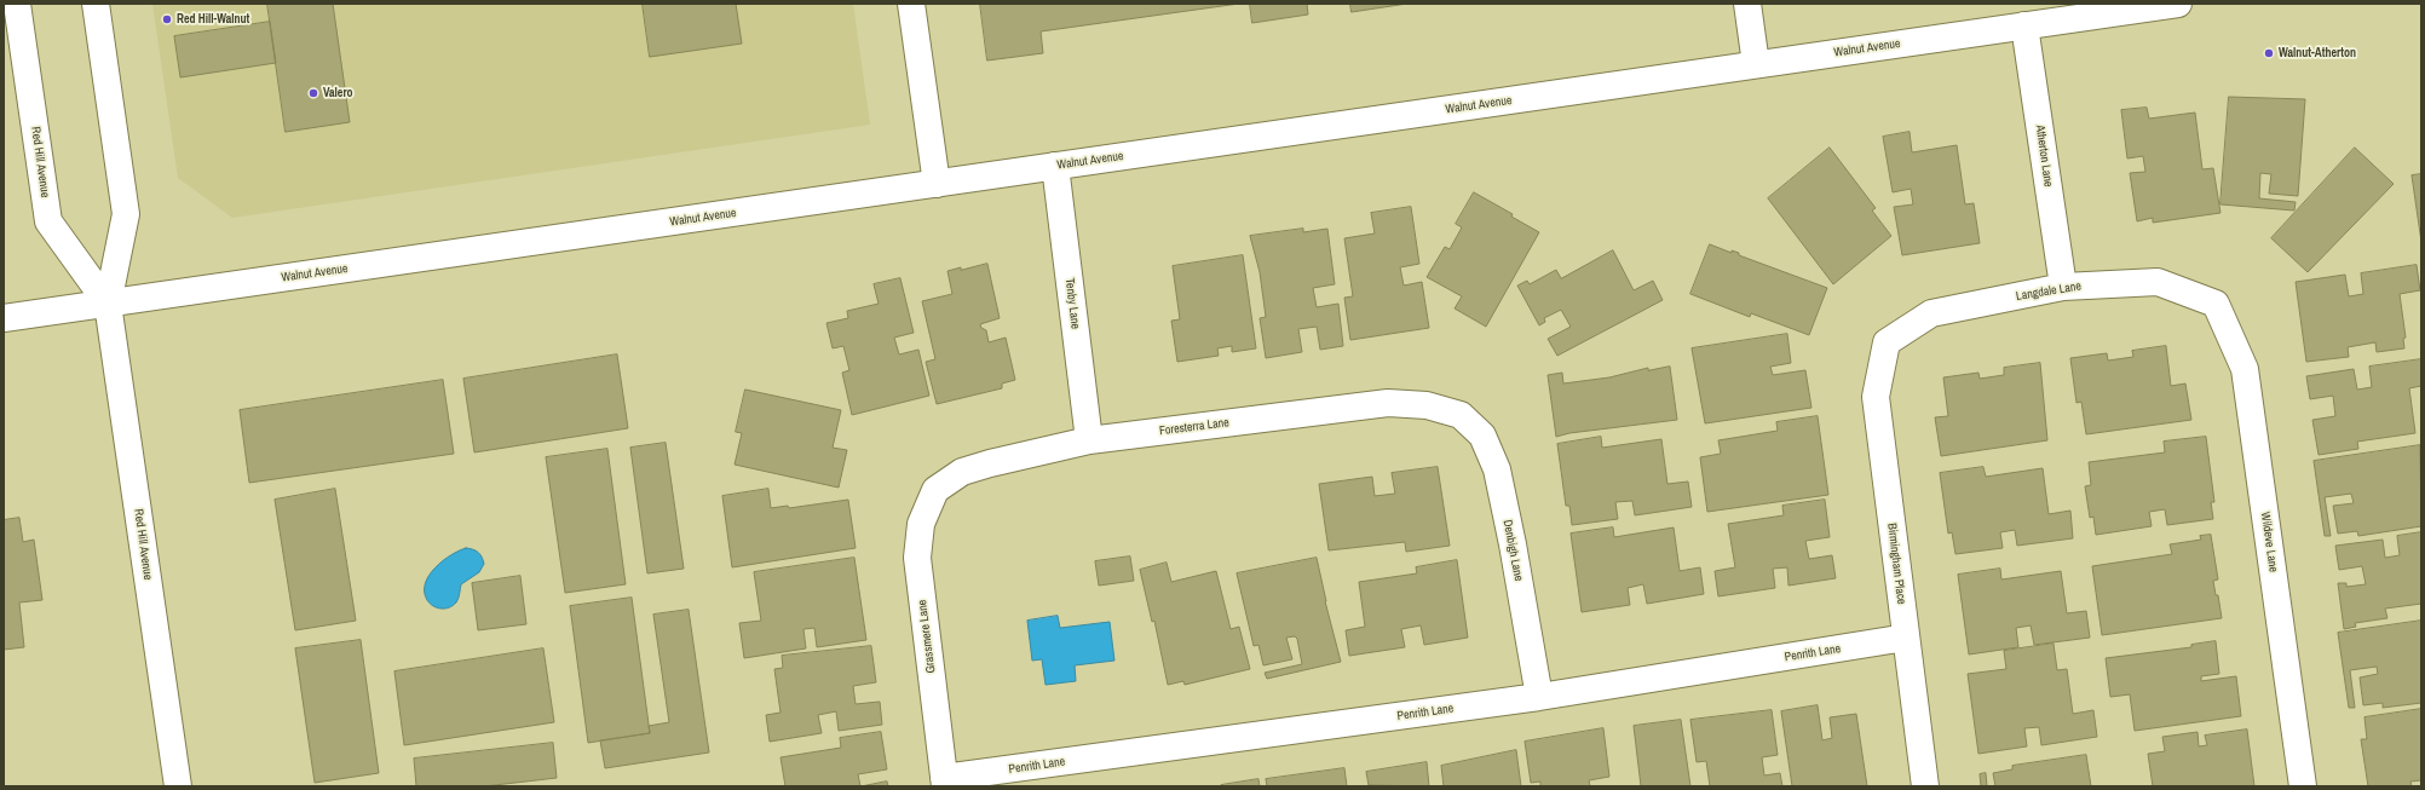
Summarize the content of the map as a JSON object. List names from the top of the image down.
{
  "streets": {
    "street": [
      "Walnut Avenue",
      "Atherton Lane",
      "Red Hill Avenue",
      "Langdale Lane",
      "Tenby Lane",
      "Foresterra Lane",
      "Wildeve Lane",
      "Denbigh Lane",
      "Birmingham Place",
      "Grassmere Lane",
      "Penrith Lane"
    ]
  },
  "crossings": [
    ["Walnut Avenue", "Atherton Lane"],
    ["Walnut Avenue", "Red Hill Avenue"],
    ["Walnut Avenue", "Tenby Lane"],
    ["Atherton Lane", "Langdale Lane"],
    ["Langdale Lane", "Wildeve Lane"],
    ["Langdale Lane", "Birmingham Place"],
    ["Tenby Lane", "Foresterra Lane"],
    ["Foresterra Lane", "Denbigh Lane"],
    ["Foresterra Lane", "Grassmere Lane"],
    ["Denbigh Lane", "Penrith Lane"],
    ["Birmingham Place", "Penrith Lane"],
    ["Grassmere Lane", "Penrith Lane"]
  ],
  "places": ["Red Hill-Walnut", "Walnut-Atherton", "Valero"]
}
